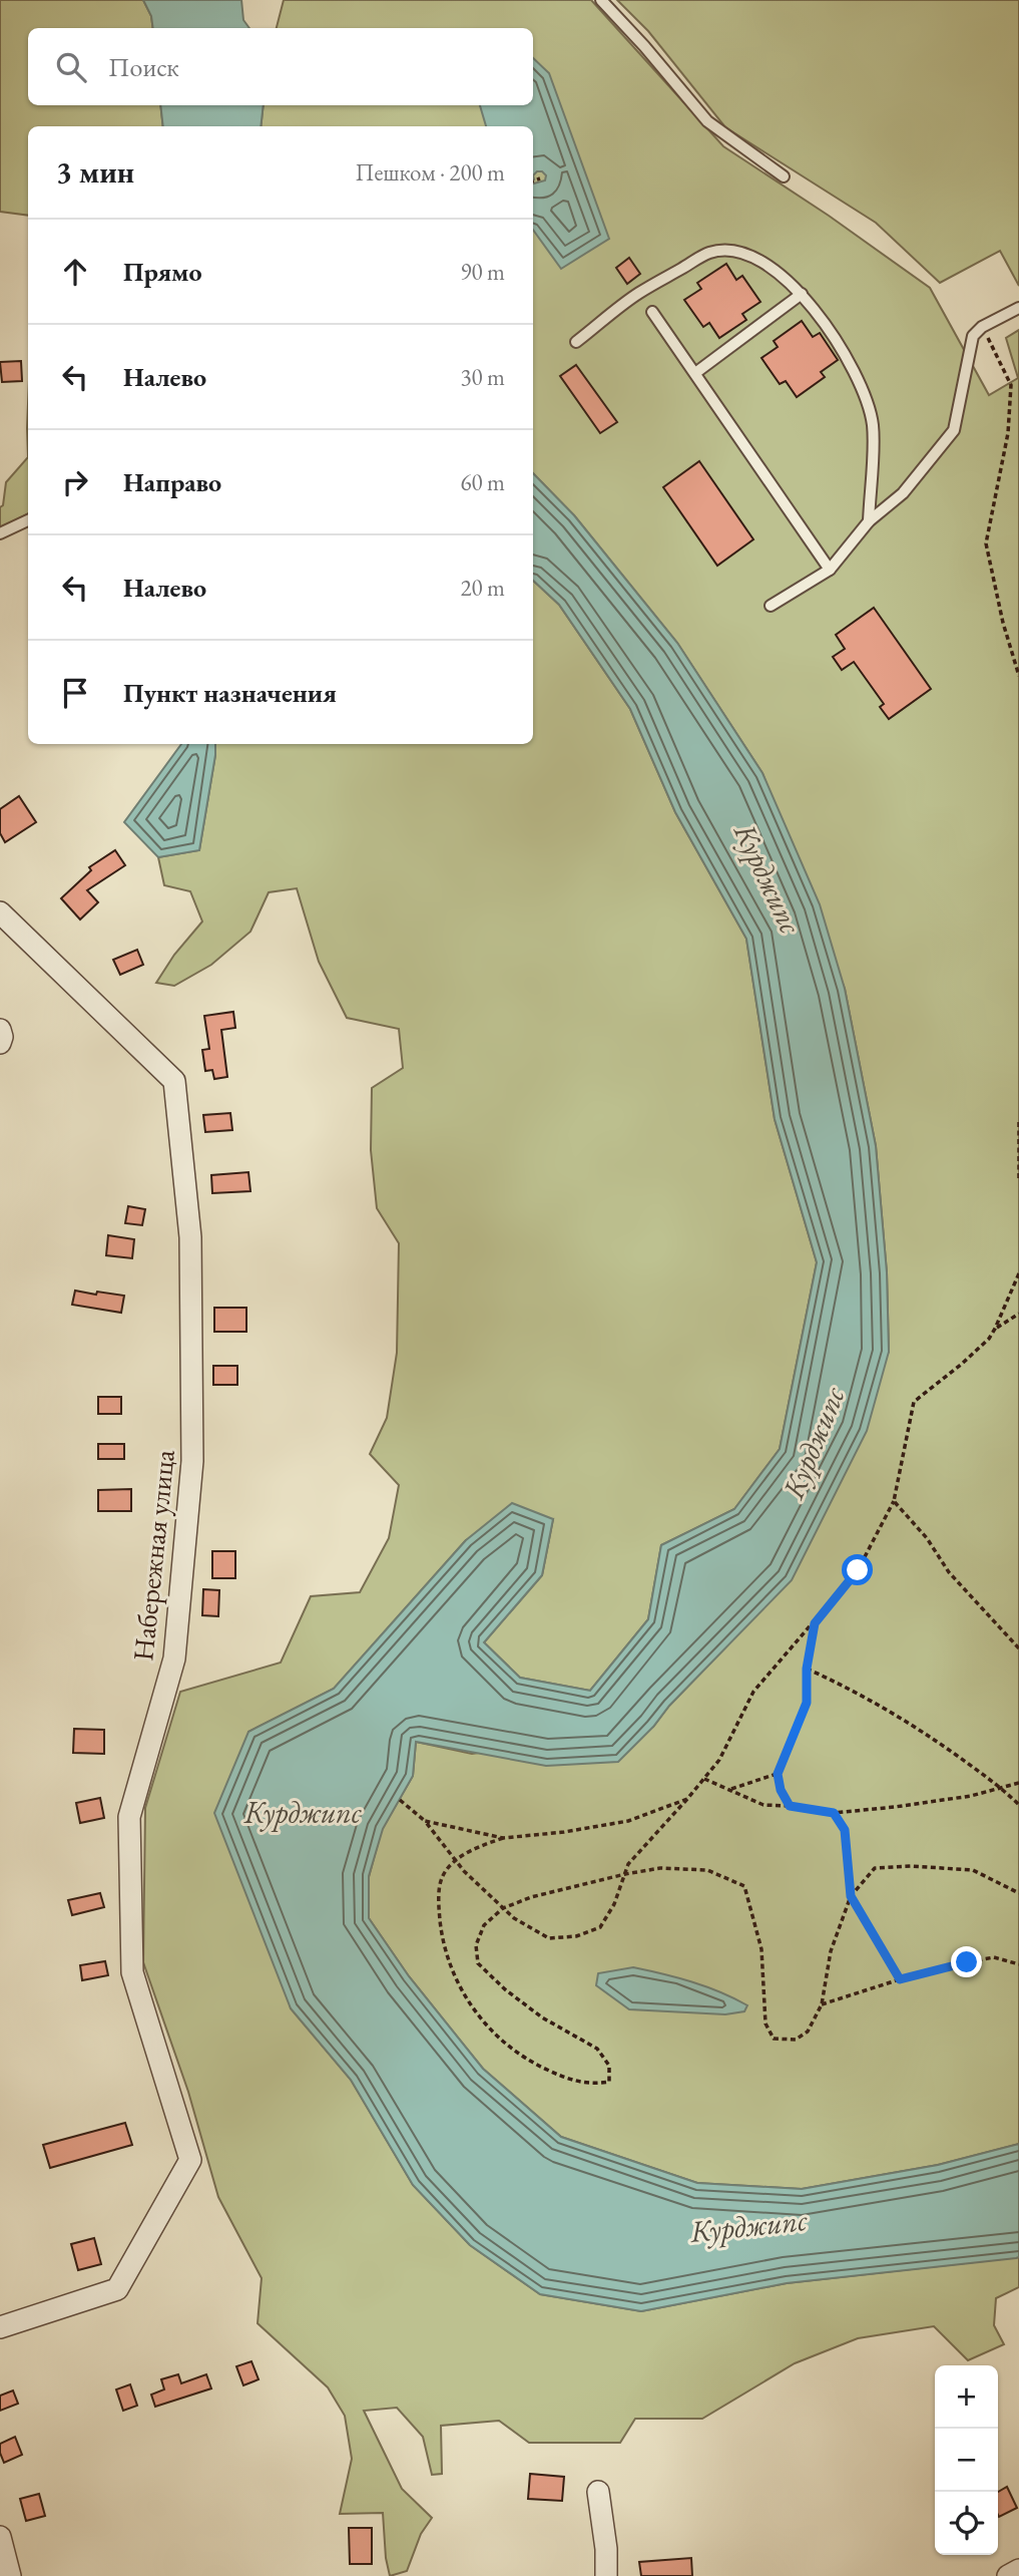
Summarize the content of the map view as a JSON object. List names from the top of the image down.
{
  "streets": {
    "street": ["Набережная улица"]
  },
  "water": ["Курджипс"],
  "page": {
    "search": "Поиск",
    "heading": ["3 мин", "Пешком · 200 m"],
    "list": [
      ["Прямо", "90 m"],
      ["Налево", "30 m"],
      ["Направо", "60 m"],
      ["Налево", "20 m"],
      "Пункт назначения"
    ],
    "map_buttons": ["+", "−"]
  }
}
